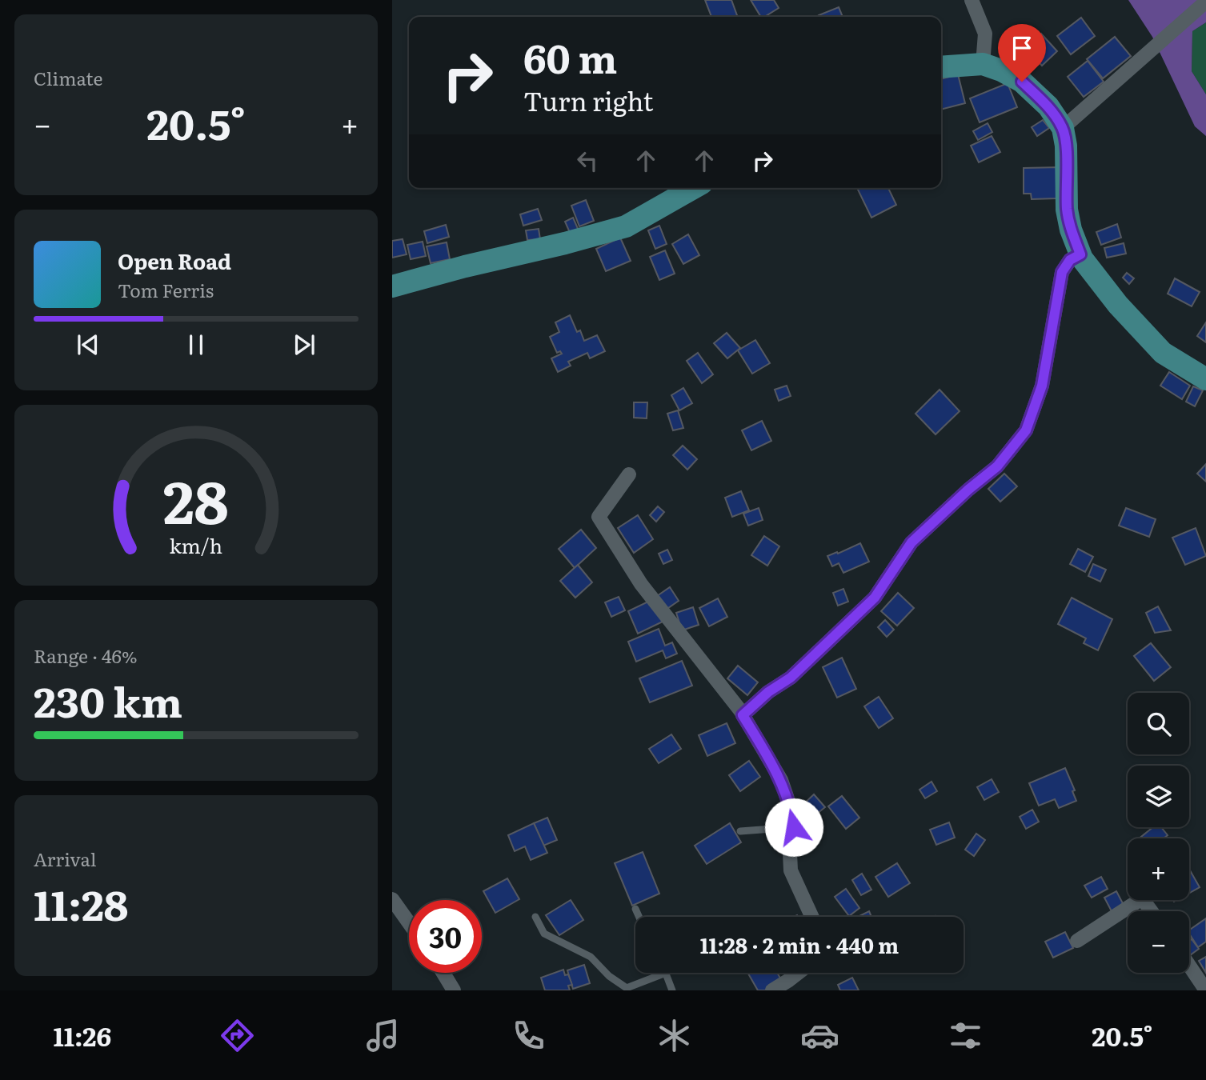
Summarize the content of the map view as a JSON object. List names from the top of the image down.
{
  "page": {
    "tile": [
      "Climate",
      ["Range · 46%", "230 km"],
      ["Arrival", "11:28"]
    ],
    "turn": ["60 m", "Turn right"],
    "heat": ["−", "20.5°", "+"],
    "song": ["Open Road", "Tom Ferris"],
    "map_buttons": ["+", "−"],
    "limit": "30",
    "trip": "11:28 · 2 min · 440 m",
    "tabs": ["11:26", "20.5°"],
    "gauge": ["28", "km/h"]
  }
}
